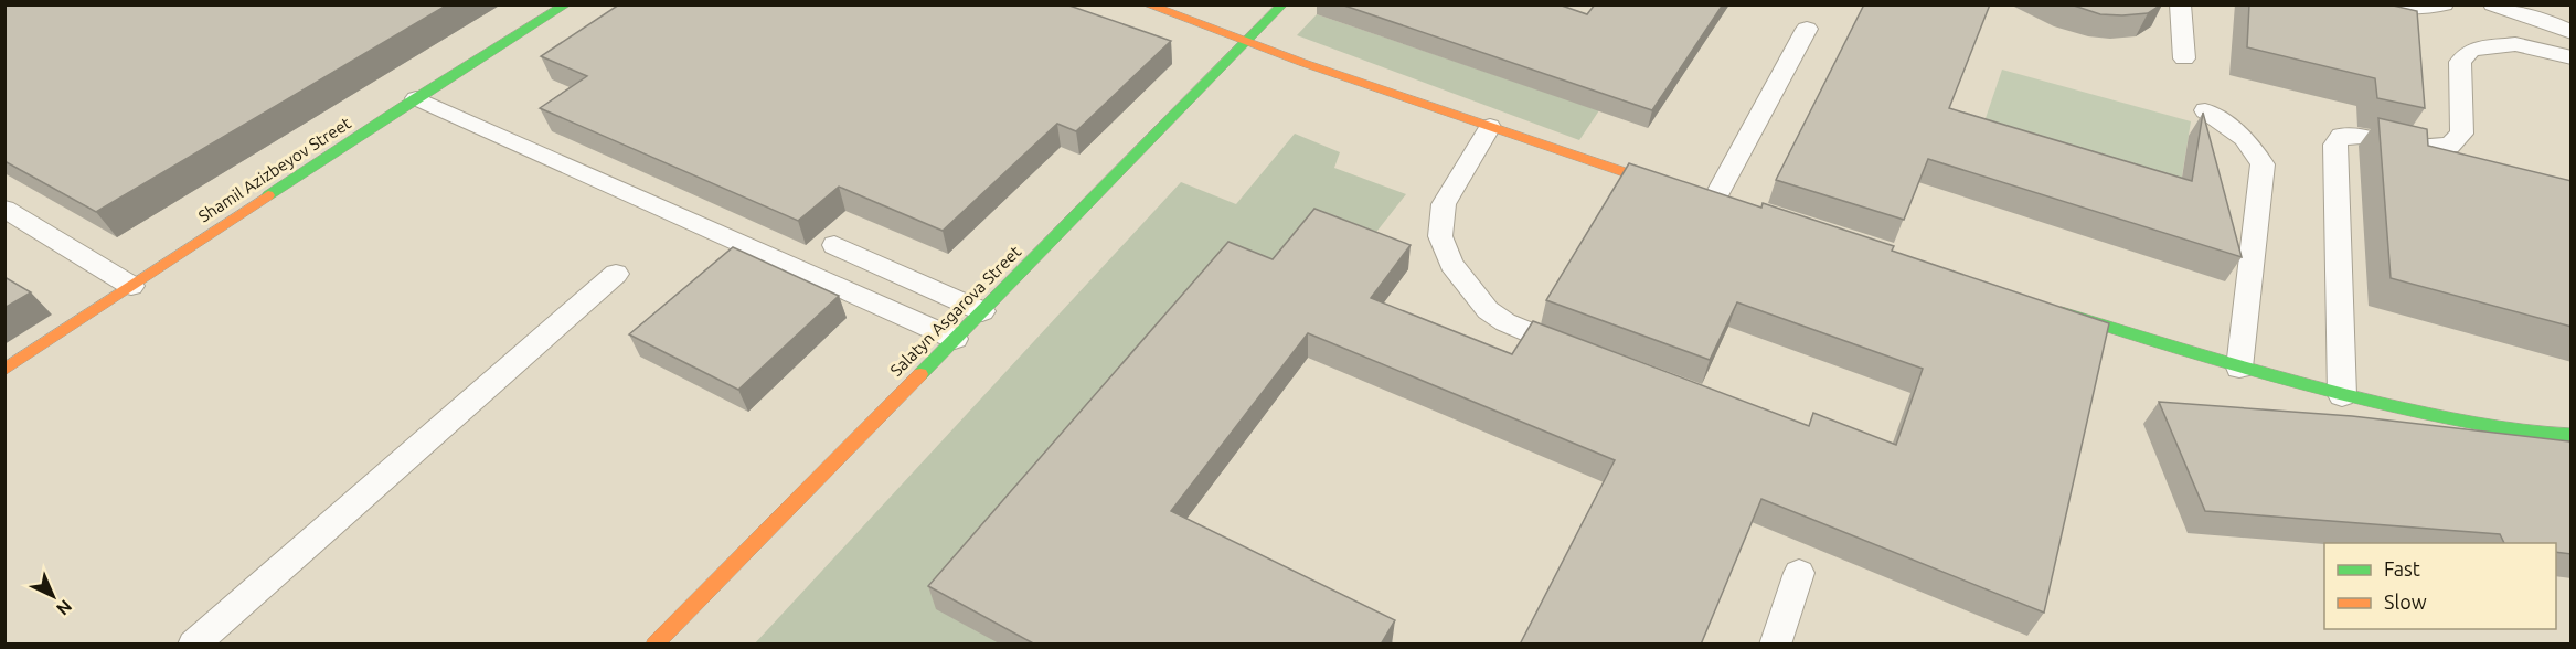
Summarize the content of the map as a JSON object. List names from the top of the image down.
{
  "streets": {
    "street": ["Shamil Azizbeyov Street", "Salatyn Asgarova Street"]
  },
  "legend": ["Fast", "Slow"],
  "north": "bottom right"
}
